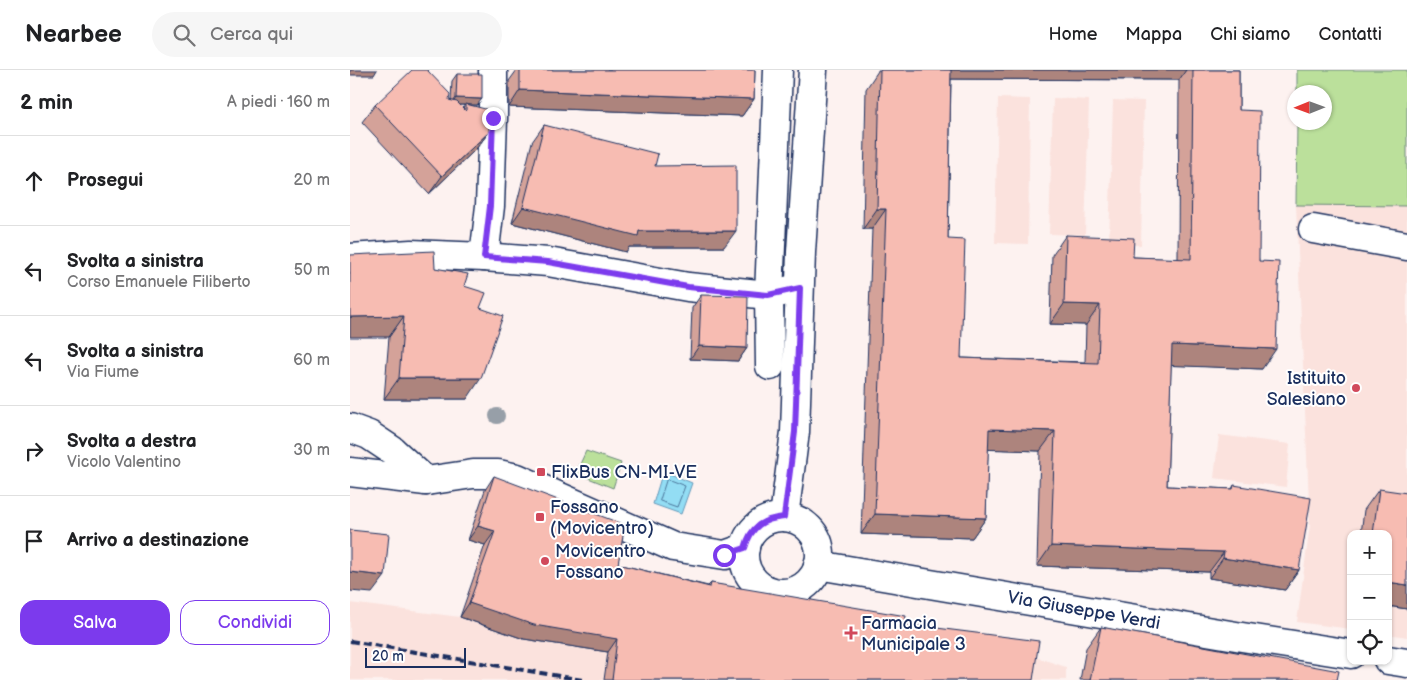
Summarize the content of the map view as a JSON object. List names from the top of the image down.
{
  "streets": {
    "street": ["Via Giuseppe Verdi"]
  },
  "places": {
    "other": ["Istituito Salesiano", "Movicentro Fossano"],
    "transit": ["FlixBus CN-MI-VE", "Fossano (Movicentro)"],
    "health": ["Farmacia Municipale 3"]
  },
  "scale_bar": "20 m",
  "north": "left",
  "page": {
    "header": "Nearbee",
    "search": "Cerca qui",
    "nav": [
      "Home",
      "Mappa",
      "Chi siamo",
      "Contatti"
    ],
    "heading": ["2 min", "A piedi · 160 m"],
    "list": [
      ["Prosegui", "20 m"],
      ["Svolta a sinistra", "Corso Emanuele Filiberto", "50 m"],
      ["Svolta a sinistra", "Via Fiume", "60 m"],
      ["Svolta a destra", "Vicolo Valentino", "30 m"],
      "Arrivo a destinazione"
    ],
    "map_buttons": ["+", "−"],
    "buttons": ["Salva", "Condividi"],
    "scale": "20 m"
  }
}
